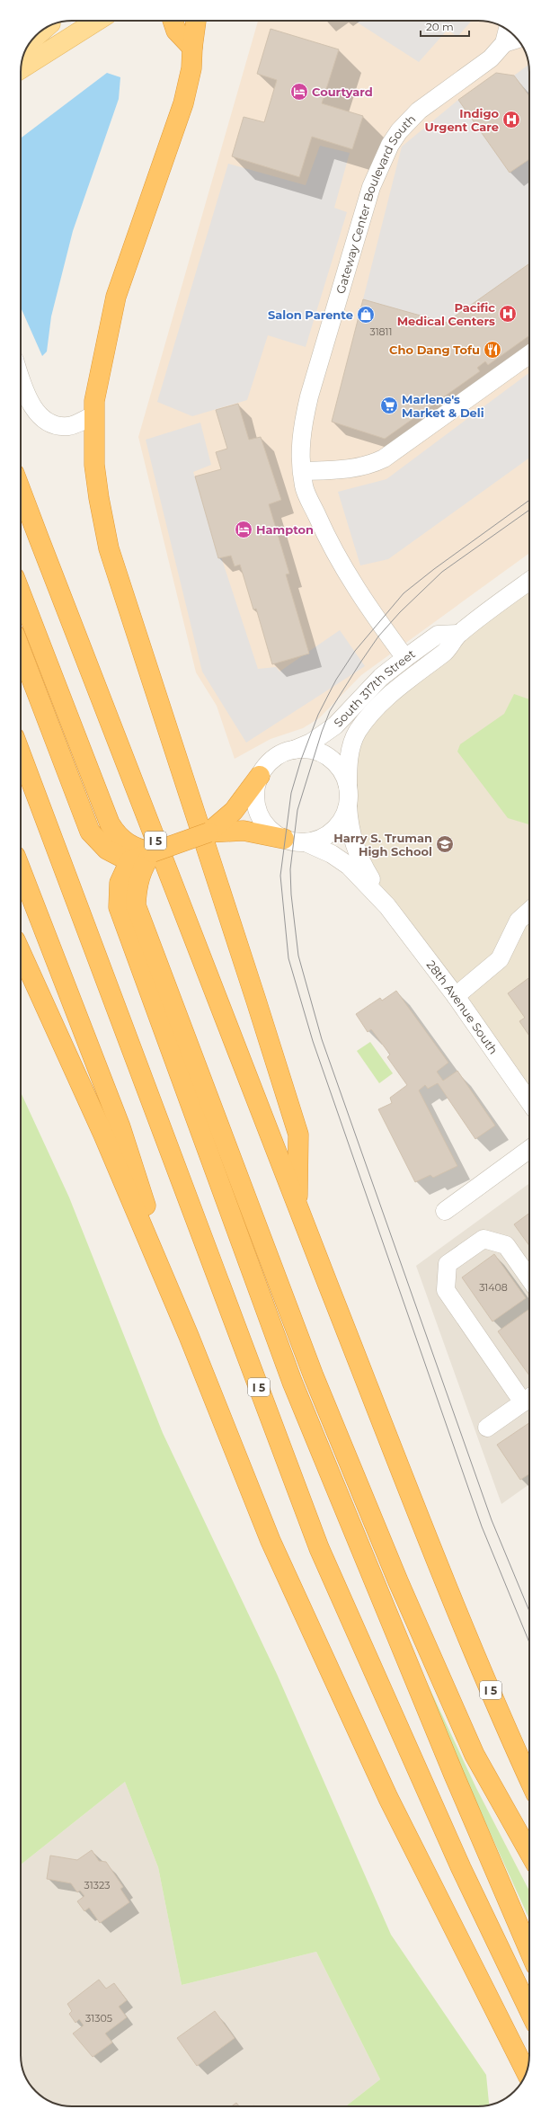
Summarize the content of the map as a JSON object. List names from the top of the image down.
{
  "streets": {
    "highway": ["I 5"],
    "street": ["Gateway Center Boulevard South", "South 317th Street", "28th Avenue South"]
  },
  "crossings": [
    ["Gateway Center Boulevard South", "South 317th Street"],
    ["South 317th Street", "28th Avenue South"]
  ],
  "places": {
    "hotel": ["Courtyard", "Hampton"],
    "hospital": ["Indigo Urgent Care", "Pacific Medical Centers"],
    "shop": ["Salon Parente"],
    "restaurant": ["Cho Dang Tofu"],
    "supermarket": ["Marlene's Market & Deli"],
    "school or university": ["Harry S. Truman High School"]
  },
  "house_numbers": [
    "31811",
    "31408",
    "31323",
    "31305"
  ],
  "scale_bar": "20 m"
}
